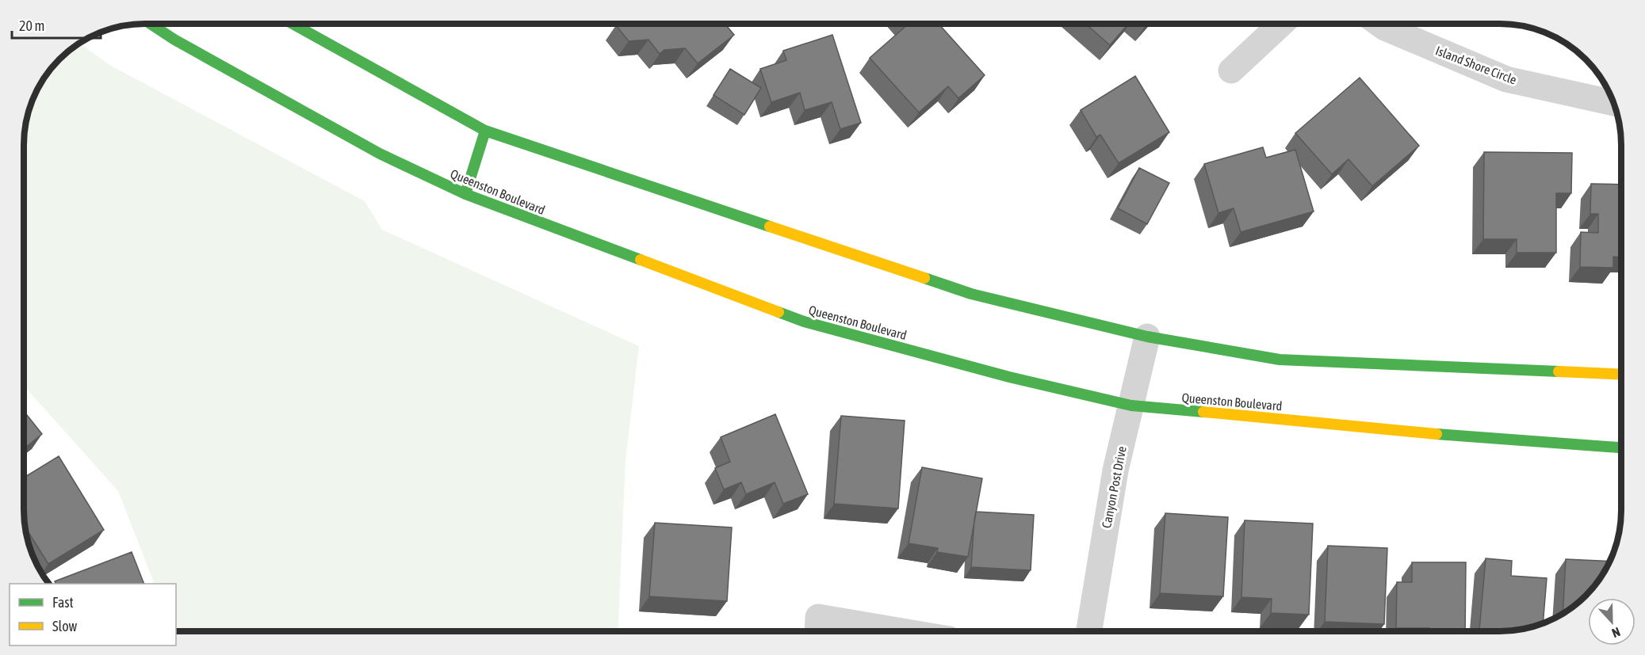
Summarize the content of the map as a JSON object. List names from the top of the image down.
{
  "streets": {
    "main road": ["Queenston Boulevard"],
    "street": ["Island Shore Circle", "Canyon Post Drive"]
  },
  "crossings": [
    ["Queenston Boulevard", "Canyon Post Drive"]
  ],
  "legend": ["Fast", "Slow"],
  "scale_bar": "20 m",
  "north": "bottom"
}
